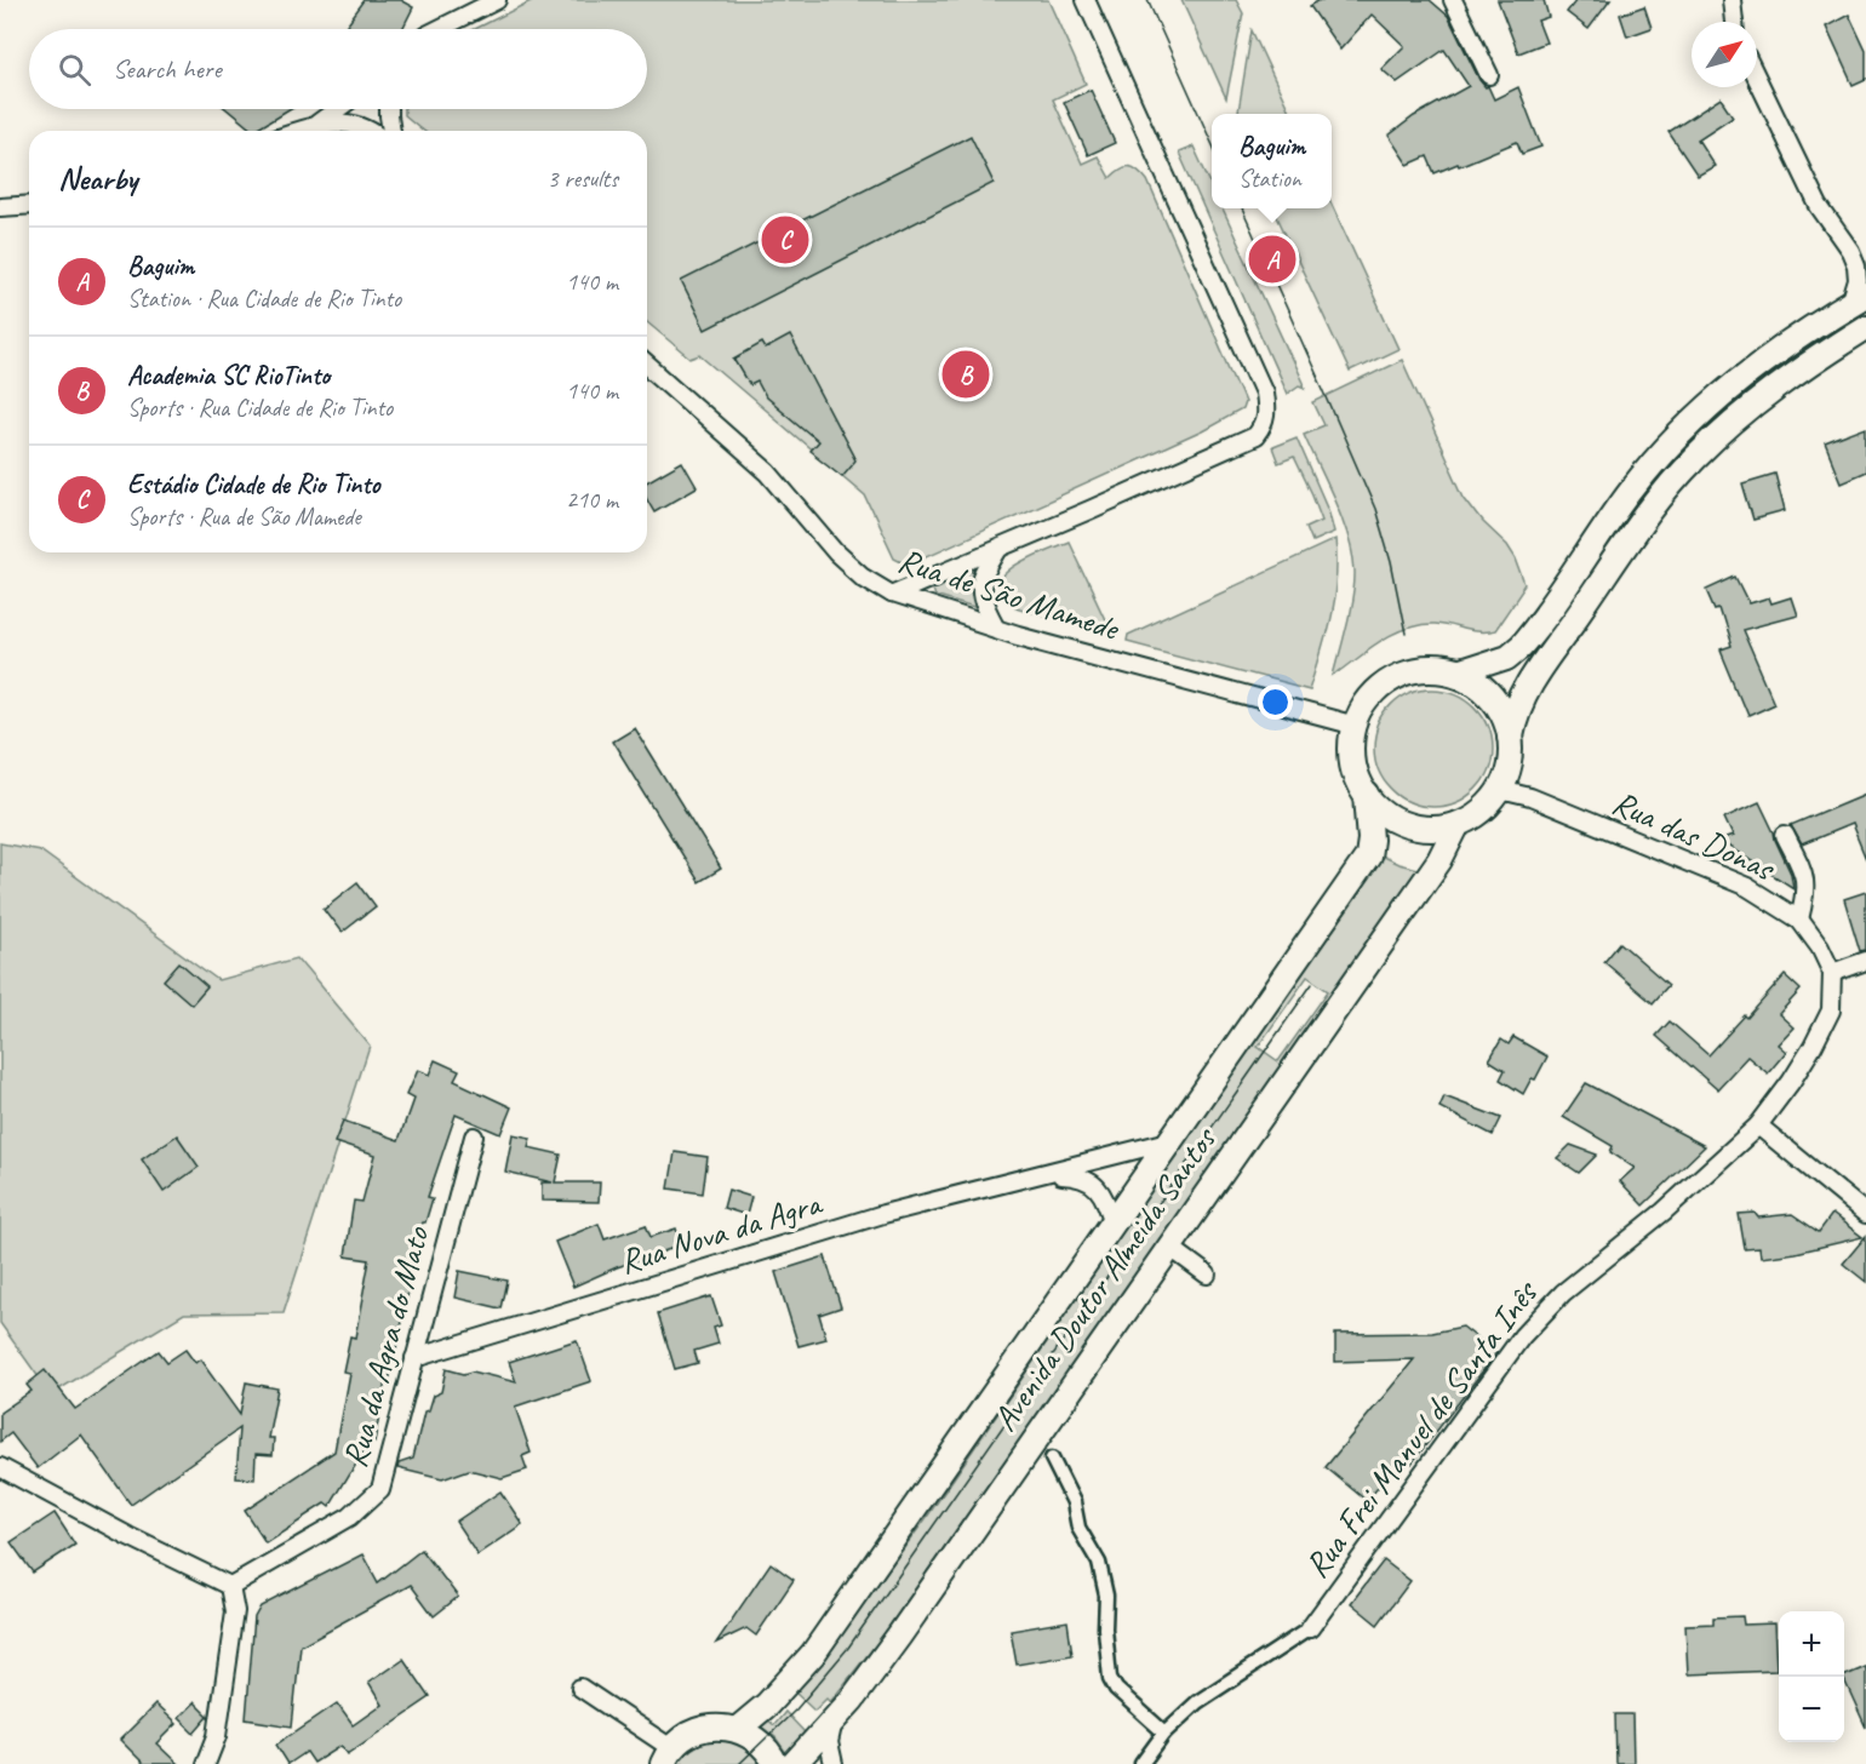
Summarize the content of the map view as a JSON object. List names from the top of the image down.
{
  "streets": {
    "main road": ["Avenida Doutor Almeida Santos"],
    "street": [
      "Rua de São Mamede",
      "Rua das Donas",
      "Rua Nova da Agra",
      "Rua da Agra do Mato",
      "Rua Frei Manuel de Santa Inês"
    ]
  },
  "crossings": [
    ["Rua de São Mamede", "Rua das Donas"],
    ["Rua de São Mamede", "Avenida Doutor Almeida Santos"],
    ["Rua das Donas", "Avenida Doutor Almeida Santos"],
    ["Rua das Donas", "Rua Frei Manuel de Santa Inês"],
    ["Rua Nova da Agra", "Avenida Doutor Almeida Santos"],
    ["Rua Nova da Agra", "Rua da Agra do Mato"]
  ],
  "north": "top right",
  "page": {
    "search": "Search here",
    "popup": ["Baguim", "Station"],
    "heading": ["Nearby", "3 results"],
    "pins": ["C", "A", "B"],
    "list": [
      {
        "mark": "A",
        "name": "Baguim",
        "note": "Station · Rua Cidade de Rio Tinto",
        "value": "140 m"
      },
      {
        "mark": "B",
        "name": "Academia SC RioTinto",
        "note": "Sports · Rua Cidade de Rio Tinto",
        "value": "140 m"
      },
      {
        "mark": "C",
        "name": "Estádio Cidade de Rio Tinto",
        "note": "Sports · Rua de São Mamede",
        "value": "210 m"
      }
    ],
    "map_buttons": ["+", "−"]
  }
}
